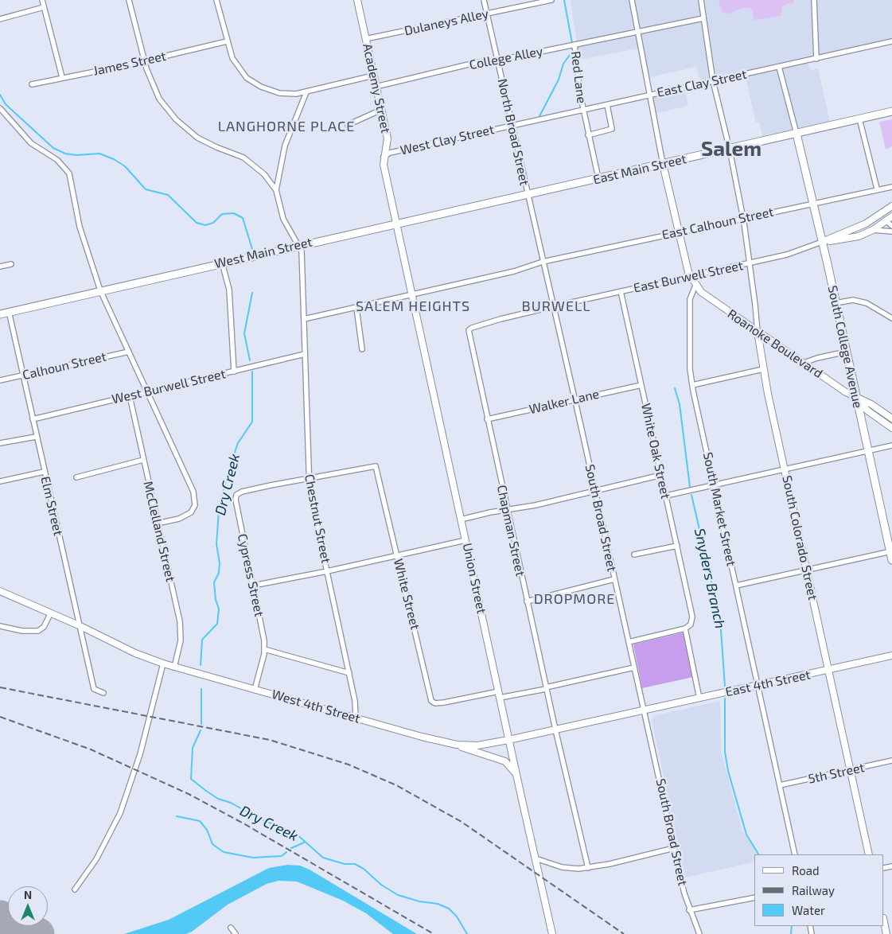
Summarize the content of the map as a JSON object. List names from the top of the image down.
{
  "streets": {
    "main road": ["East Main Street", "West Main Street", "South College Avenue"],
    "street": [
      "Dulaneys Alley",
      "College Alley",
      "James Street",
      "Red Lane",
      "East Clay Street",
      "Academy Street",
      "North Broad Street",
      "West Clay Street",
      "East Calhoun Street",
      "East Burwell Street",
      "Roanoke Boulevard",
      "Calhoun Street",
      "West Burwell Street",
      "Walker Lane",
      "White Oak Street",
      "Elm Street",
      "South Market Street",
      "South Broad Street",
      "Chestnut Street",
      "Chapman Street",
      "McClelland Street",
      "South Colorado Street",
      "Cypress Street",
      "Union Street",
      "White Street",
      "East 4th Street",
      "West 4th Street",
      "5th Street"
    ]
  },
  "crossings": [
    ["Dulaneys Alley", "Academy Street"],
    ["Dulaneys Alley", "North Broad Street"],
    ["College Alley", "Red Lane"],
    ["College Alley", "Academy Street"],
    ["College Alley", "North Broad Street"],
    ["College Alley", "South Colorado Street"],
    ["Red Lane", "East Clay Street"],
    ["Red Lane", "East Main Street"],
    ["East Clay Street", "North Broad Street"],
    ["East Clay Street", "West Clay Street"],
    ["East Clay Street", "South Colorado Street"],
    ["Academy Street", "West Clay Street"],
    ["Academy Street", "West Main Street"],
    ["Academy Street", "Union Street"],
    ["North Broad Street", "West Clay Street"],
    ["North Broad Street", "East Main Street"],
    ["North Broad Street", "West Main Street"],
    ["North Broad Street", "South Broad Street"],
    ["East Main Street", "West Main Street"],
    ["East Main Street", "South College Avenue"],
    ["East Main Street", "South Broad Street"],
    ["East Main Street", "South Colorado Street"],
    ["East Calhoun Street", "South College Avenue"],
    ["East Calhoun Street", "South Broad Street"],
    ["East Calhoun Street", "Chestnut Street"],
    ["East Calhoun Street", "South Colorado Street"],
    ["East Calhoun Street", "Union Street"],
    ["West Main Street", "Elm Street"],
    ["West Main Street", "South Broad Street"],
    ["West Main Street", "Chestnut Street"],
    ["West Main Street", "Union Street"],
    ["East Burwell Street", "South College Avenue"],
    ["East Burwell Street", "White Oak Street"],
    ["East Burwell Street", "South Broad Street"],
    ["East Burwell Street", "Chapman Street"],
    ["East Burwell Street", "South Colorado Street"],
    ["Roanoke Boulevard", "South College Avenue"],
    ["Roanoke Boulevard", "South Market Street"],
    ["Roanoke Boulevard", "South Colorado Street"],
    ["Calhoun Street", "Elm Street"],
    ["West Burwell Street", "Elm Street"],
    ["West Burwell Street", "Chestnut Street"],
    ["West Burwell Street", "McClelland Street"],
    ["Walker Lane", "White Oak Street"],
    ["Walker Lane", "South Broad Street"],
    ["Walker Lane", "Chapman Street"],
    ["Elm Street", "West 4th Street"],
    ["South Market Street", "East 4th Street"],
    ["South Market Street", "5th Street"],
    ["South Broad Street", "Chapman Street"],
    ["South Broad Street", "White Street"],
    ["South Broad Street", "East 4th Street"],
    ["South Broad Street", "West 4th Street"],
    ["Chestnut Street", "Cypress Street"],
    ["Chestnut Street", "White Street"],
    ["Chestnut Street", "West 4th Street"],
    ["Chapman Street", "White Street"],
    ["Chapman Street", "West 4th Street"],
    ["McClelland Street", "West 4th Street"],
    ["South Colorado Street", "East 4th Street"],
    ["South Colorado Street", "5th Street"],
    ["Cypress Street", "White Street"],
    ["Cypress Street", "West 4th Street"],
    ["Union Street", "White Street"],
    ["Union Street", "West 4th Street"],
    ["East 4th Street", "West 4th Street"]
  ],
  "districts": [
    "LANGHORNE PLACE",
    "Salem",
    "SALEM HEIGHTS",
    "BURWELL",
    "DROPMORE"
  ],
  "water": ["Dry Creek", "Snyders Branch"],
  "legend": ["Road", "Railway", "Water"],
  "north": "top"
}
